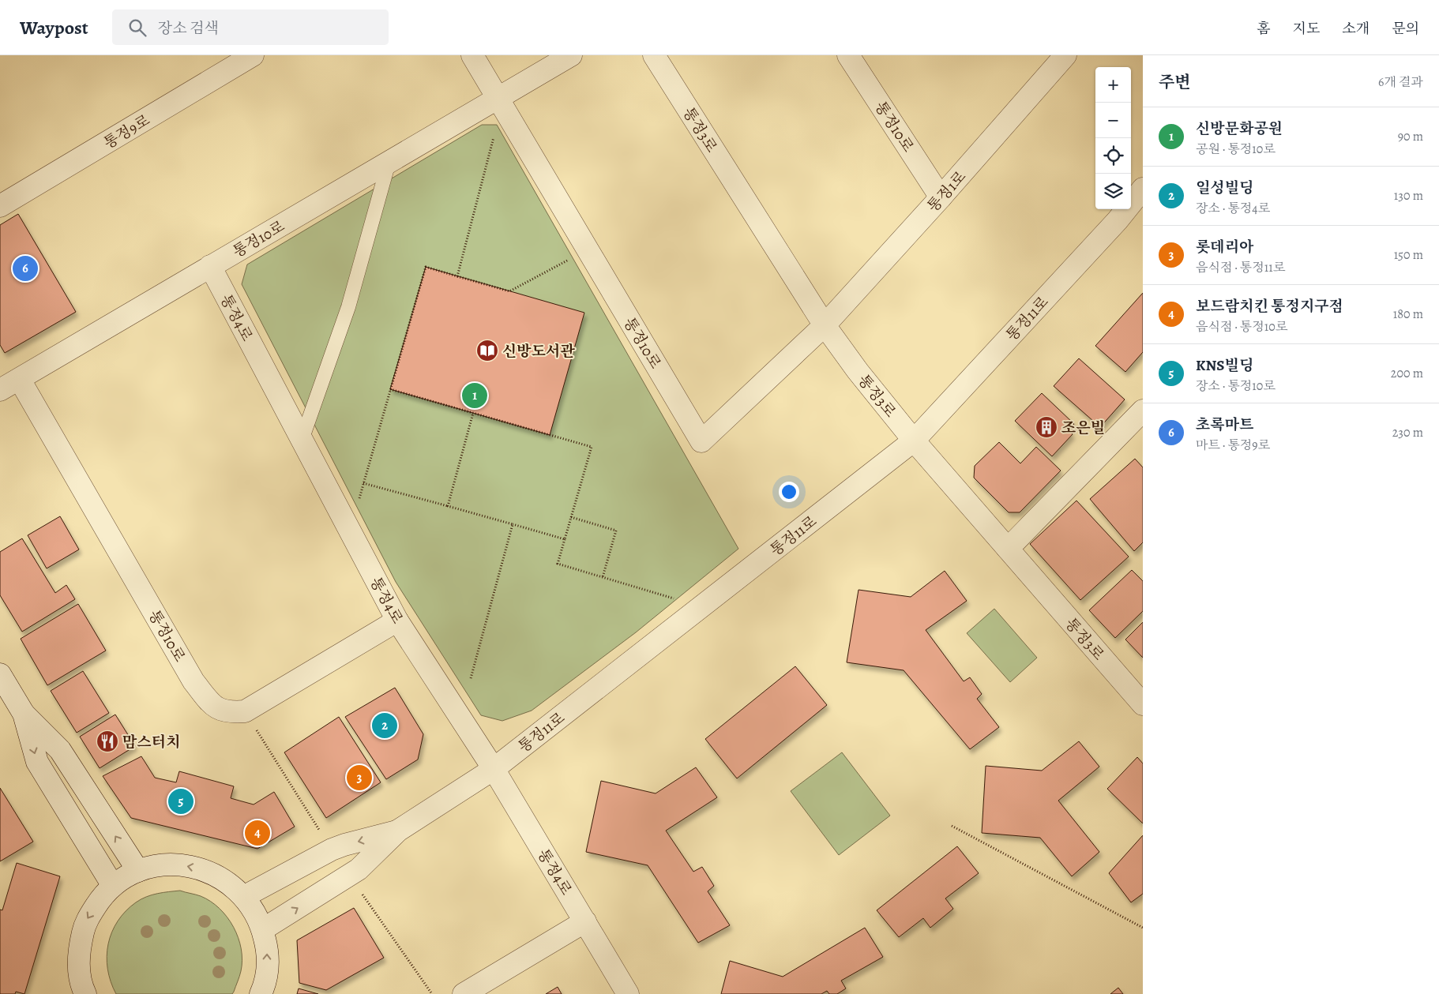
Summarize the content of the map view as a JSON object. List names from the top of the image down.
{
  "streets": {
    "street": [
      "통정10로",
      "통정3로",
      "통정9로",
      "통정1로",
      "통정4로",
      "통정11로"
    ]
  },
  "crossings": [
    ["통정10로", "통정3로"],
    ["통정10로", "통정1로"],
    ["통정10로", "통정4로"],
    ["통정3로", "통정1로"],
    ["통정3로", "통정11로"],
    ["통정4로", "통정11로"]
  ],
  "places": {
    "library": ["신방도서관"],
    "building": ["조은빌"],
    "restaurant": ["맘스터치"]
  },
  "page": {
    "header": "Waypost",
    "search": "장소 검색",
    "nav": [
      "홈",
      "지도",
      "소개",
      "문의"
    ],
    "heading": ["주변", "6개 결과"],
    "map_buttons": ["+", "−"],
    "list": [
      {
        "mark": "1",
        "name": "신방문화공원",
        "note": "공원 · 통정10로",
        "value": "90 m"
      },
      {
        "mark": "2",
        "name": "일성빌딩",
        "note": "장소 · 통정4로",
        "value": "130 m"
      },
      {
        "mark": "3",
        "name": "롯데리아",
        "note": "음식점 · 통정11로",
        "value": "150 m"
      },
      {
        "mark": "4",
        "name": "보드람치킨 통정지구점",
        "note": "음식점 · 통정10로",
        "value": "180 m"
      },
      {
        "mark": "5",
        "name": "KNS빌딩",
        "note": "장소 · 통정10로",
        "value": "200 m"
      },
      {
        "mark": "6",
        "name": "초록마트",
        "note": "마트 · 통정9로",
        "value": "230 m"
      }
    ],
    "pins": [
      "6",
      "1",
      "2",
      "3",
      "5",
      "4"
    ]
  }
}
